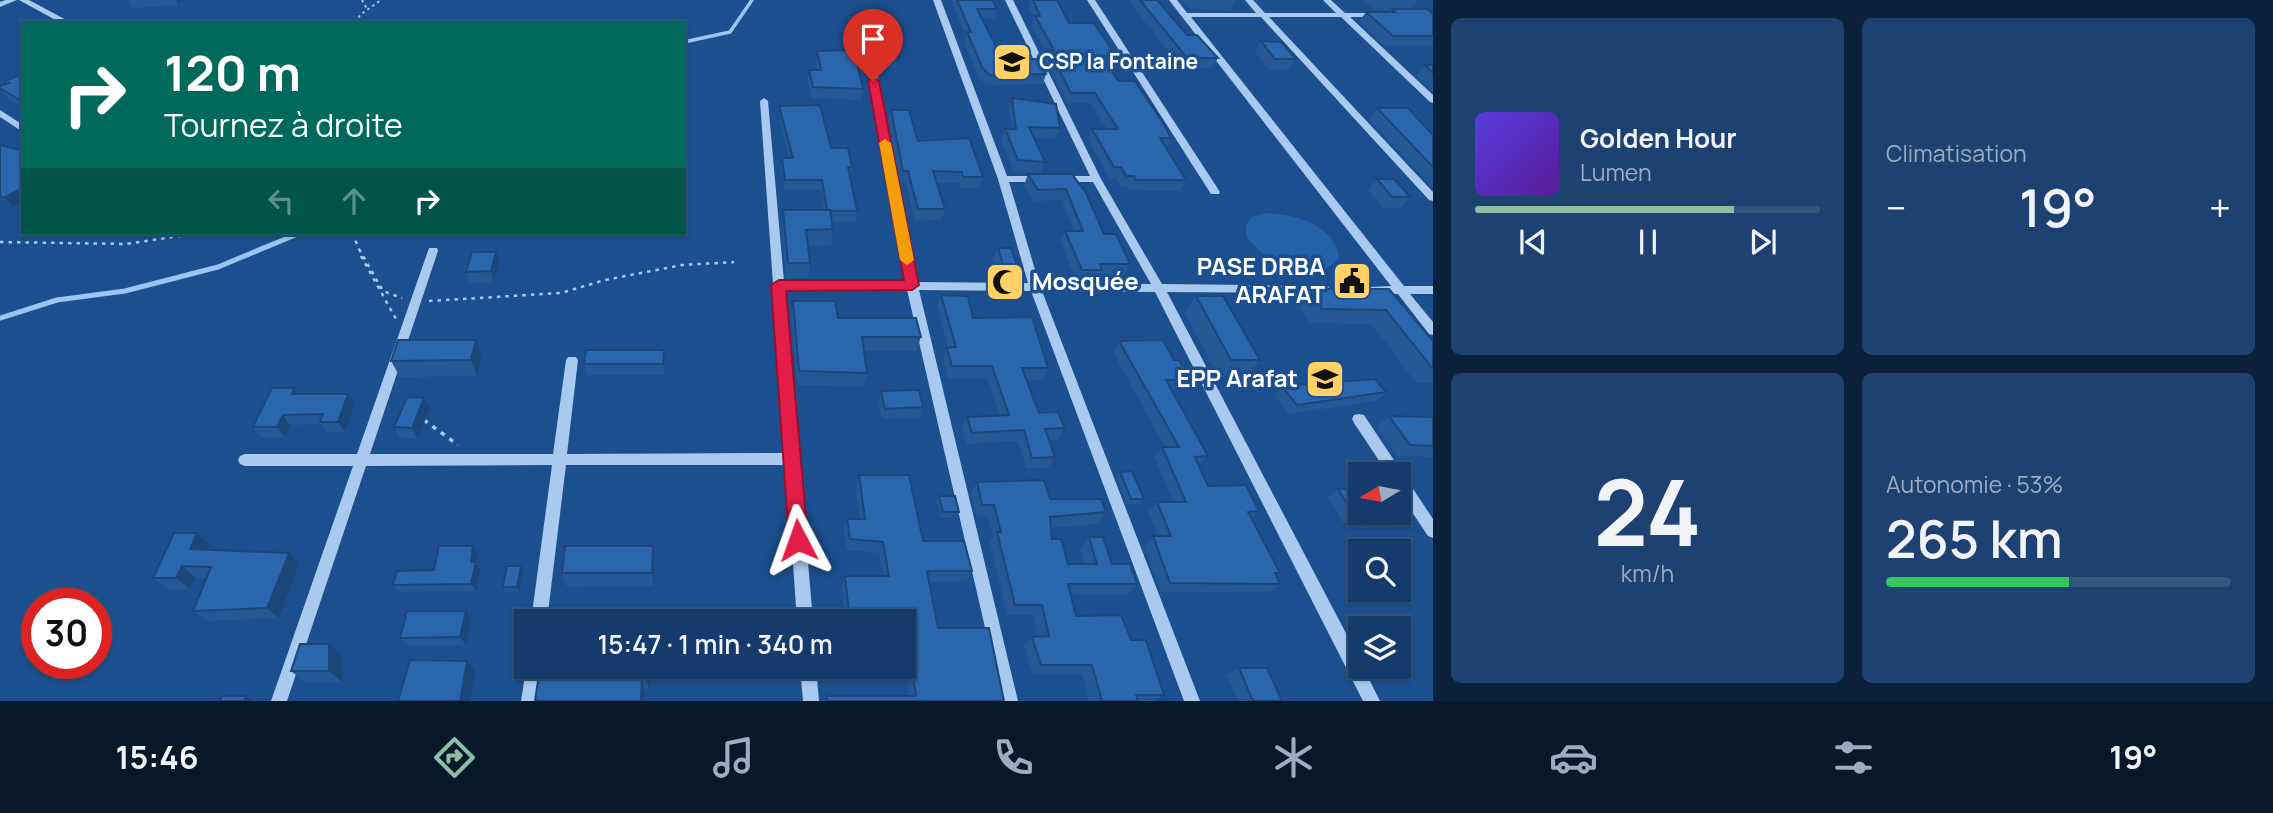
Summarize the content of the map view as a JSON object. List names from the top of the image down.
{
  "places": {
    "school or university": ["CSP la Fontaine", "EPP Arafat"],
    "public building": ["PASE DRBA ARAFAT"],
    "mosque": ["Mosquée"]
  },
  "north": "left",
  "page": {
    "tile": [
      "Climatisation",
      ["24", "km/h"],
      ["Autonomie · 53%", "265 km"]
    ],
    "turn": ["120 m", "Tournez à droite"],
    "song": ["Golden Hour", "Lumen"],
    "heat": ["−", "19°", "+"],
    "limit": "30",
    "trip": "15:47 · 1 min · 340 m",
    "tabs": ["15:46", "19°"]
  }
}
